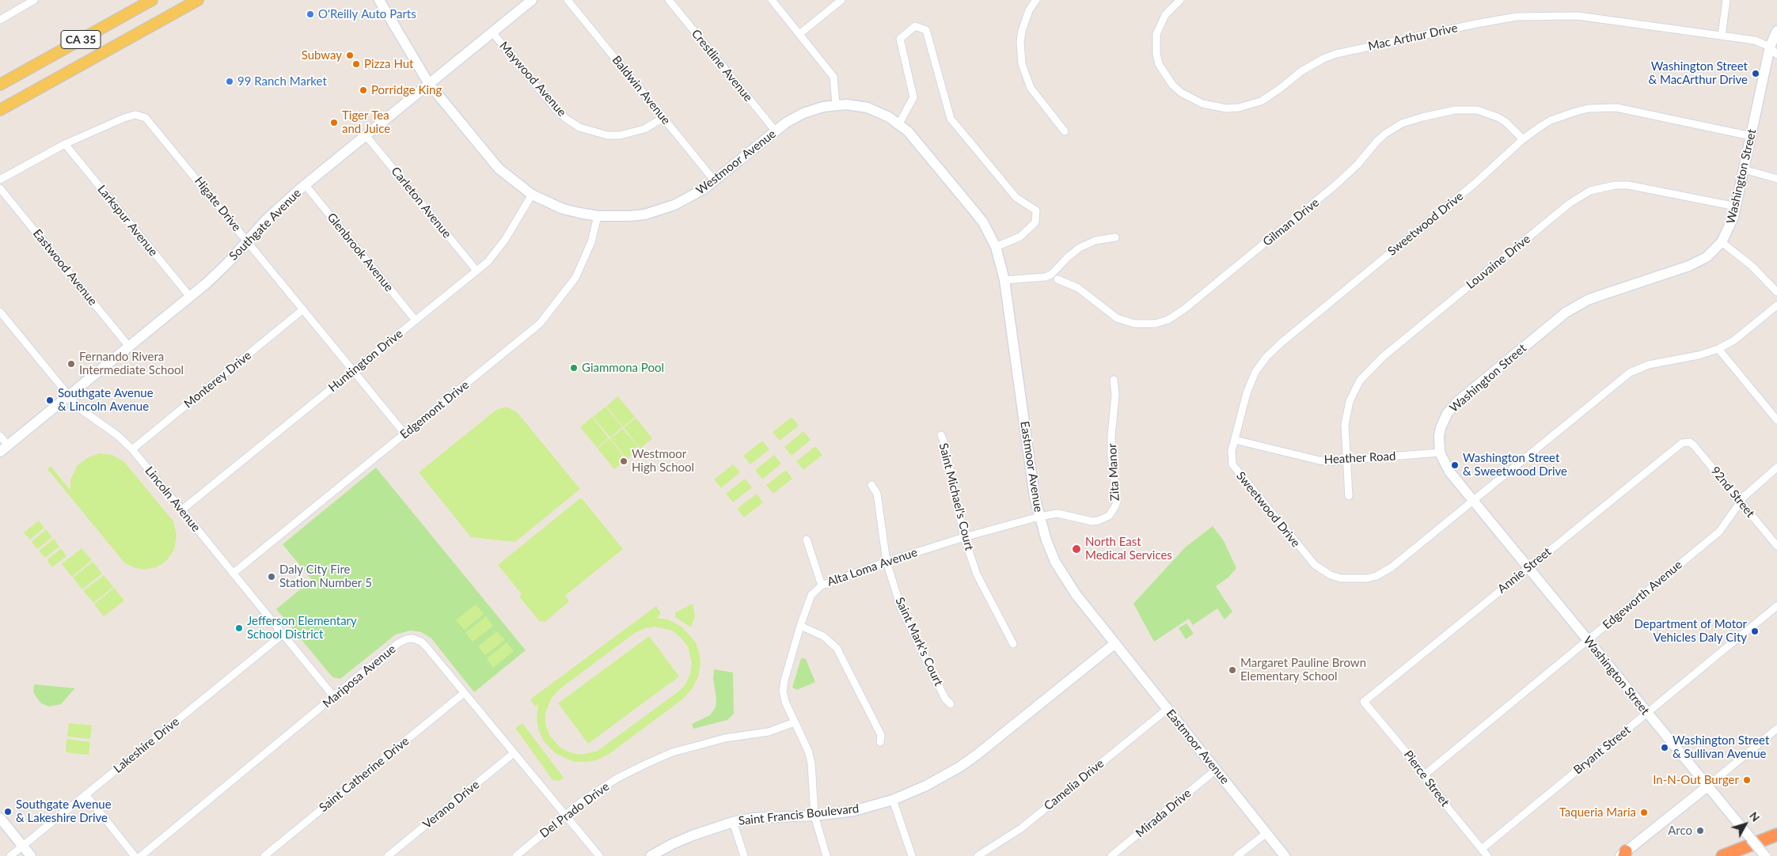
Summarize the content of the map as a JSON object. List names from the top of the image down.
{
  "streets": {
    "main road": ["CA 35"],
    "street": [
      "Mac Arthur Drive",
      "Crestline Avenue",
      "Maywood Avenue",
      "Baldwin Avenue",
      "Westmoor Avenue",
      "Washington Street",
      "Carleton Avenue",
      "Higate Drive",
      "Larkspur Avenue",
      "Gilman Drive",
      "Sweetwood Drive",
      "Southgate Avenue",
      "Glenbrook Avenue",
      "Louvaine Drive",
      "Eastwood Avenue",
      "Huntington Drive",
      "Monterey Drive",
      "Edgemont Drive",
      "Heather Road",
      "Eastmoor Avenue",
      "Zita Manor",
      "92nd Street",
      "Saint Michael's Court",
      "Lincoln Avenue",
      "Alta Loma Avenue",
      "Annie Street",
      "Edgeworth Avenue",
      "Saint Mark's Court",
      "Mariposa Avenue",
      "Lakeshire Drive",
      "Bryant Street",
      "Saint Catherine Drive",
      "Pierce Street",
      "Camelia Drive",
      "Verano Drive",
      "Del Prado Drive",
      "Mirada Drive",
      "Saint Francis Boulevard"
    ]
  },
  "crossings": [
    ["Mac Arthur Drive", "Washington Street"],
    ["Crestline Avenue", "Westmoor Avenue"],
    ["Maywood Avenue", "Baldwin Avenue"],
    ["Maywood Avenue", "Southgate Avenue"],
    ["Baldwin Avenue", "Westmoor Avenue"],
    ["Westmoor Avenue", "Southgate Avenue"],
    ["Westmoor Avenue", "Huntington Drive"],
    ["Westmoor Avenue", "Edgemont Drive"],
    ["Westmoor Avenue", "Eastmoor Avenue"],
    ["Washington Street", "Sweetwood Drive"],
    ["Washington Street", "Louvaine Drive"],
    ["Washington Street", "Heather Road"],
    ["Washington Street", "Annie Street"],
    ["Washington Street", "Edgeworth Avenue"],
    ["Washington Street", "Bryant Street"],
    ["Carleton Avenue", "Southgate Avenue"],
    ["Carleton Avenue", "Huntington Drive"],
    ["Higate Drive", "Larkspur Avenue"],
    ["Higate Drive", "Southgate Avenue"],
    ["Higate Drive", "Huntington Drive"],
    ["Higate Drive", "Monterey Drive"],
    ["Higate Drive", "Edgemont Drive"],
    ["Larkspur Avenue", "Southgate Avenue"],
    ["Gilman Drive", "Sweetwood Drive"],
    ["Sweetwood Drive", "Heather Road"],
    ["Southgate Avenue", "Glenbrook Avenue"],
    ["Southgate Avenue", "Eastwood Avenue"],
    ["Southgate Avenue", "Lincoln Avenue"],
    ["Glenbrook Avenue", "Huntington Drive"],
    ["Louvaine Drive", "Heather Road"],
    ["Huntington Drive", "Lincoln Avenue"],
    ["Monterey Drive", "Lincoln Avenue"],
    ["Edgemont Drive", "Lincoln Avenue"],
    ["Eastmoor Avenue", "Zita Manor"],
    ["Eastmoor Avenue", "Alta Loma Avenue"],
    ["Eastmoor Avenue", "Camelia Drive"],
    ["Eastmoor Avenue", "Mirada Drive"],
    ["Eastmoor Avenue", "Saint Francis Boulevard"],
    ["Zita Manor", "Alta Loma Avenue"],
    ["92nd Street", "Annie Street"],
    ["92nd Street", "Edgeworth Avenue"],
    ["Saint Michael's Court", "Alta Loma Avenue"],
    ["Lincoln Avenue", "Mariposa Avenue"],
    ["Lincoln Avenue", "Lakeshire Drive"],
    ["Alta Loma Avenue", "Saint Mark's Court"],
    ["Alta Loma Avenue", "Del Prado Drive"],
    ["Alta Loma Avenue", "Saint Francis Boulevard"],
    ["Annie Street", "Pierce Street"],
    ["Edgeworth Avenue", "Pierce Street"],
    ["Mariposa Avenue", "Saint Catherine Drive"],
    ["Mariposa Avenue", "Verano Drive"],
    ["Mariposa Avenue", "Del Prado Drive"],
    ["Bryant Street", "Pierce Street"]
  ],
  "places": [
    "O'Reilly Auto Parts",
    "Subway",
    "Pizza Hut",
    "Washington Street & MacArthur Drive",
    "99 Ranch Market",
    "Porridge King",
    "Tiger Tea and Juice",
    "Fernando Rivera Intermediate School",
    "Giammona Pool",
    "Southgate Avenue & Lincoln Avenue",
    "Westmoor High School",
    "Washington Street & Sweetwood Drive",
    "North East Medical Services",
    "Daly City Fire Station Number 5",
    "Jefferson Elementary School District",
    "Department of Motor Vehicles Daly City",
    "Margaret Pauline Brown Elementary School",
    "Washington Street & Sullivan Avenue",
    "In-N-Out Burger",
    "Southgate Avenue & Lakeshire Drive",
    "Taqueria Maria",
    "Arco"
  ],
  "north": "top right"
}
